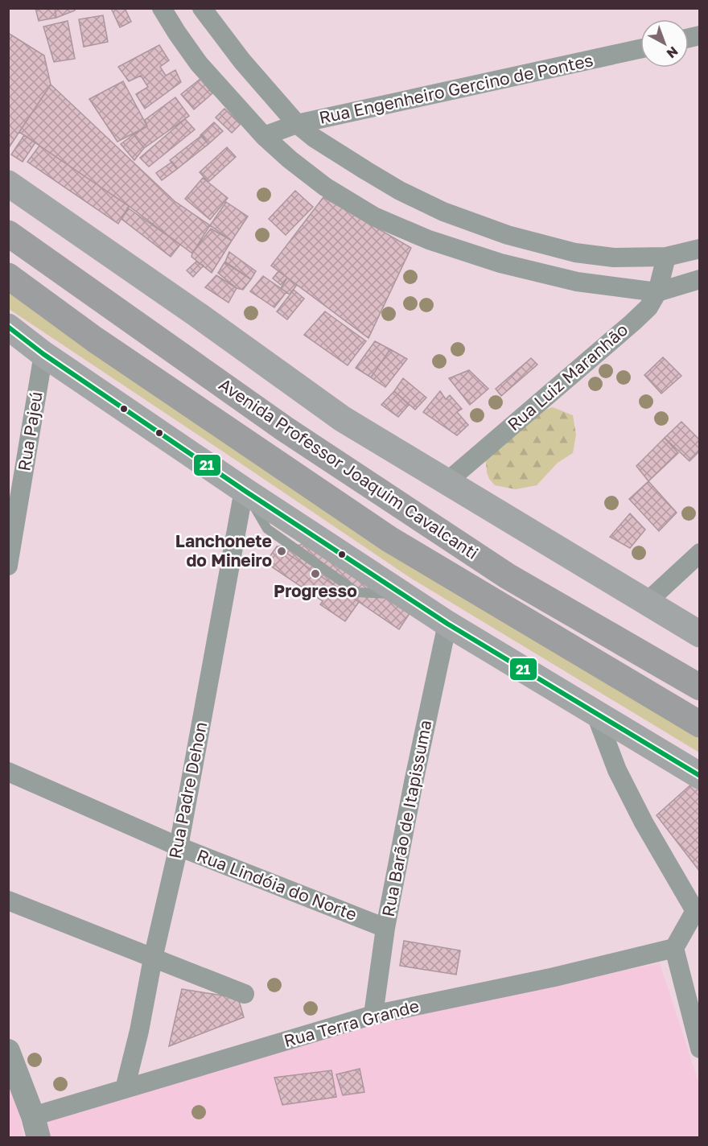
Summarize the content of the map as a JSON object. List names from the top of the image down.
{
  "streets": {
    "highway": ["Avenida Professor Joaquim Cavalcanti"],
    "street": [
      "Rua Engenheiro Gercino de Pontes",
      "Rua Luiz Maranhão",
      "Rua Pajeú",
      "Rua Padre Dehon",
      "Rua Barão de Itapissuma",
      "Rua Lindóia do Norte",
      "Rua Terra Grande"
    ]
  },
  "crossings": [
    ["Rua Padre Dehon", "Rua Lindóia do Norte"],
    ["Rua Padre Dehon", "Rua Terra Grande"],
    ["Rua Barão de Itapissuma", "Rua Lindóia do Norte"],
    ["Rua Barão de Itapissuma", "Rua Terra Grande"]
  ],
  "places": ["Lanchonete do Mineiro", "Progresso"],
  "lines": ["transit line 21"],
  "north": "bottom right"
}
